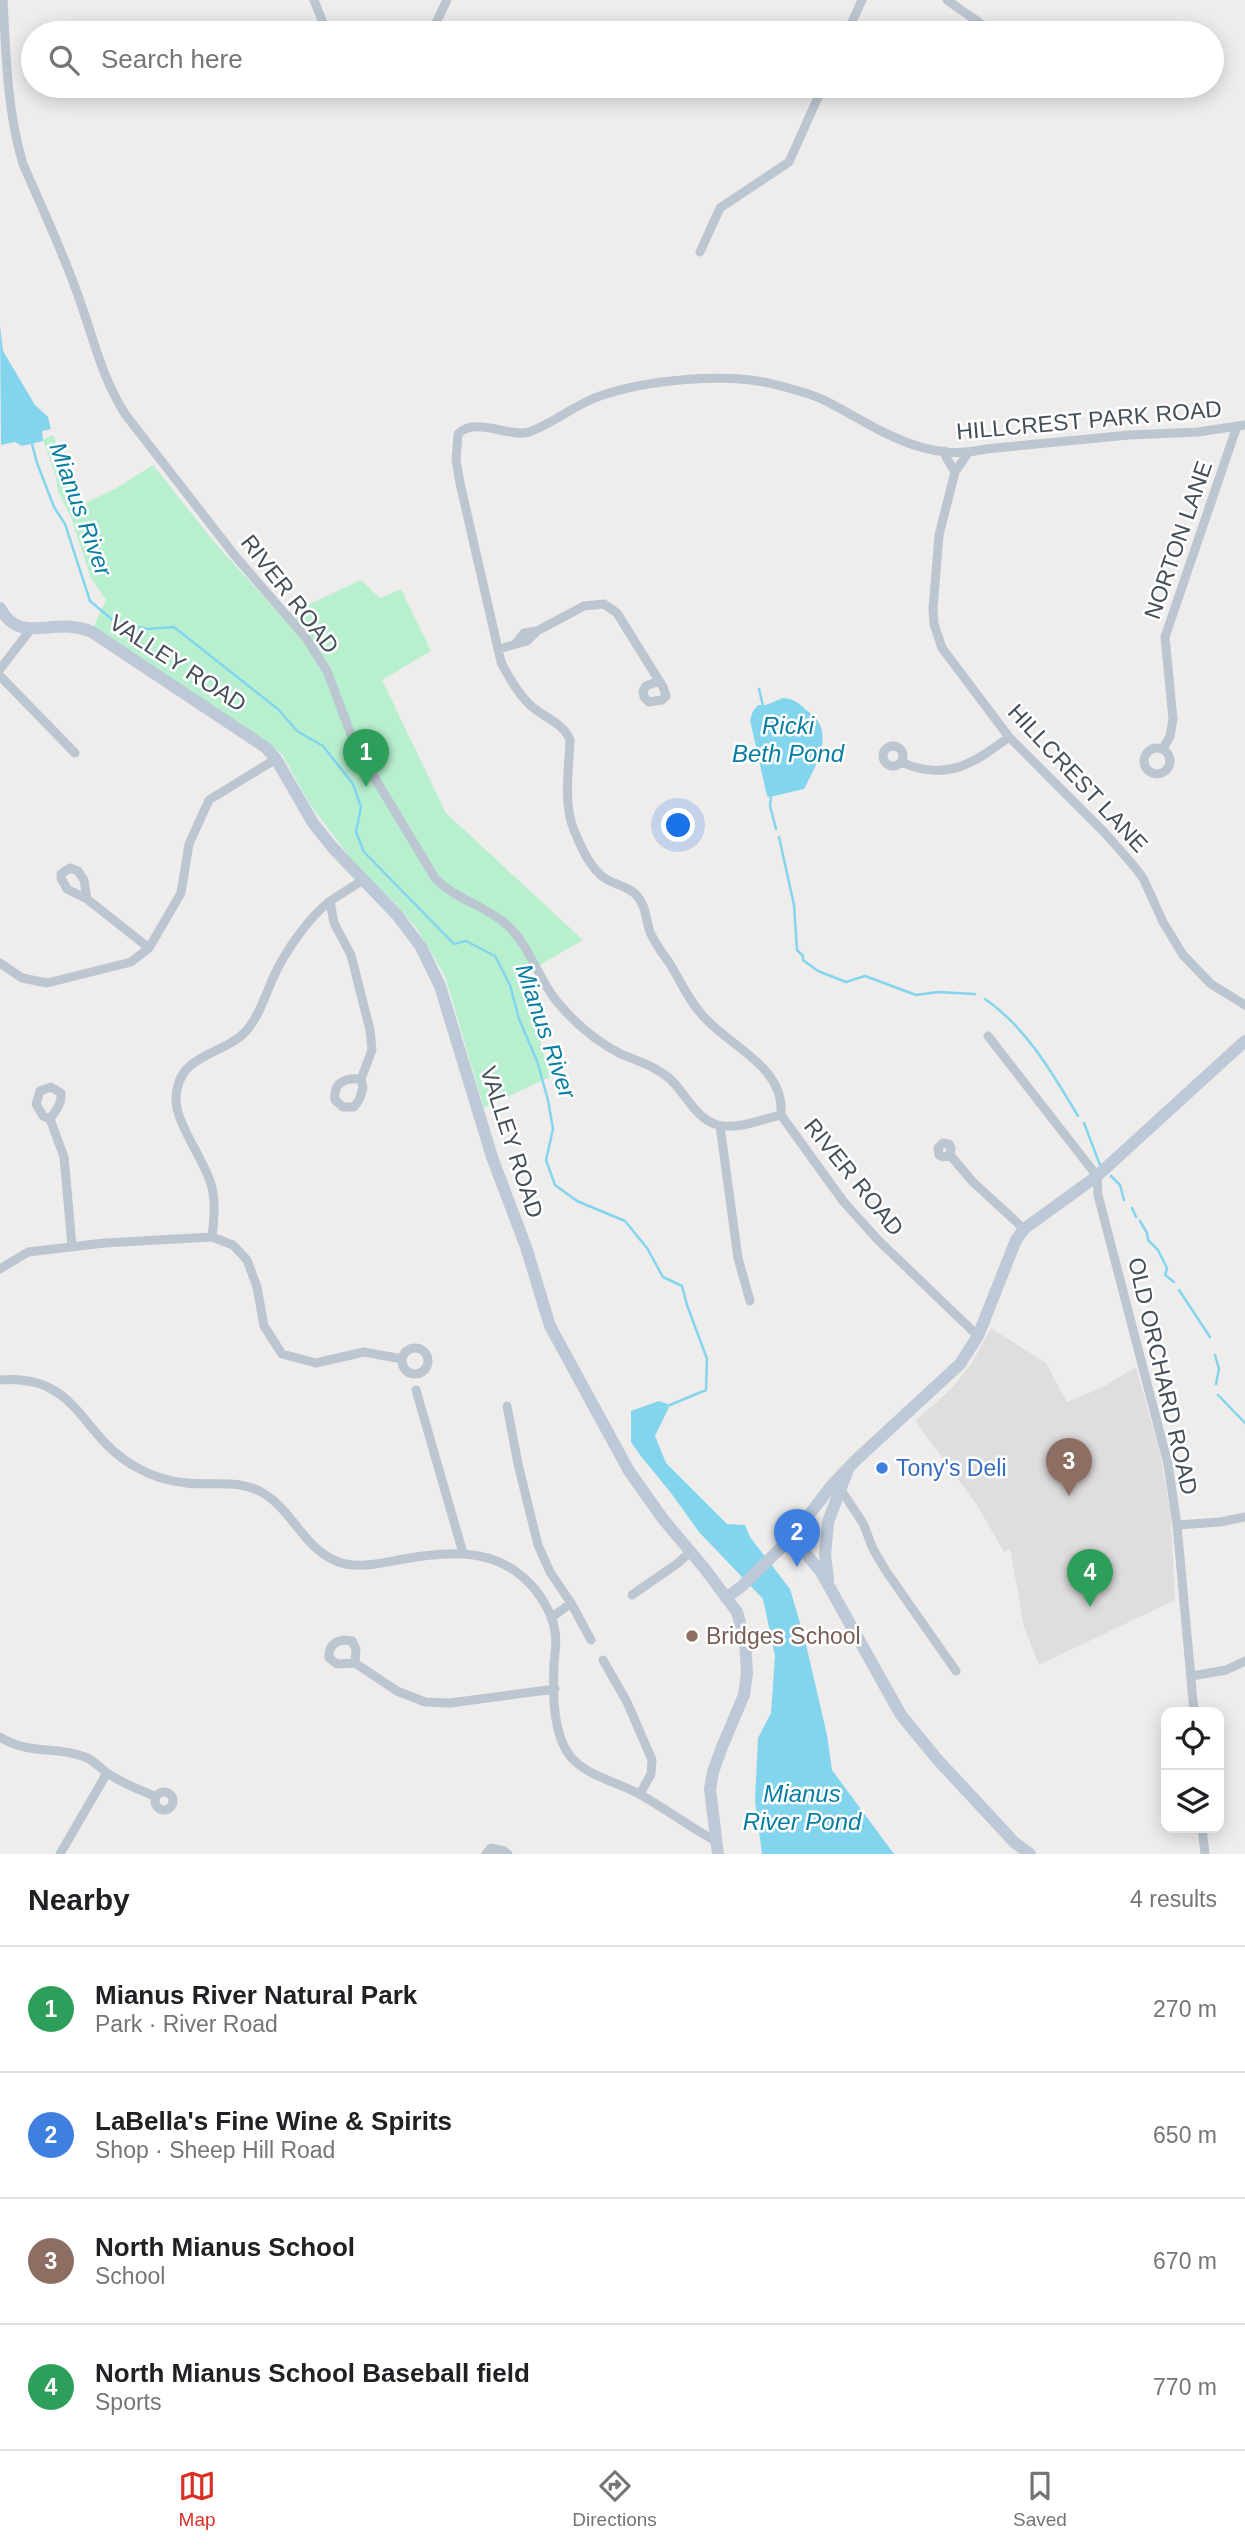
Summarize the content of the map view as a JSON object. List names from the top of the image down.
{
  "streets": {
    "street": [
      "HILLCREST PARK ROAD",
      "NORTON LANE",
      "RIVER ROAD",
      "VALLEY ROAD",
      "HILLCREST LANE",
      "OLD ORCHARD ROAD"
    ]
  },
  "crossings": [
    ["HILLCREST PARK ROAD", "NORTON LANE"],
    ["HILLCREST PARK ROAD", "RIVER ROAD"],
    ["HILLCREST PARK ROAD", "HILLCREST LANE"]
  ],
  "water": ["Mianus River", "Ricki Beth Pond", "Mianus River Pond"],
  "places": ["Tony's Deli", "Bridges School"],
  "page": {
    "search": "Search here",
    "pins": [
      "1",
      "3",
      "2",
      "4"
    ],
    "heading": ["Nearby", "4 results"],
    "list": [
      {
        "mark": "1",
        "name": "Mianus River Natural Park",
        "note": "Park · River Road",
        "value": "270 m"
      },
      {
        "mark": "2",
        "name": "LaBella's Fine Wine & Spirits",
        "note": "Shop · Sheep Hill Road",
        "value": "650 m"
      },
      {
        "mark": "3",
        "name": "North Mianus School",
        "note": "School",
        "value": "670 m"
      },
      {
        "mark": "4",
        "name": "North Mianus School Baseball field",
        "note": "Sports",
        "value": "770 m"
      }
    ],
    "nav": ["Map", "Directions", "Saved"]
  }
}
